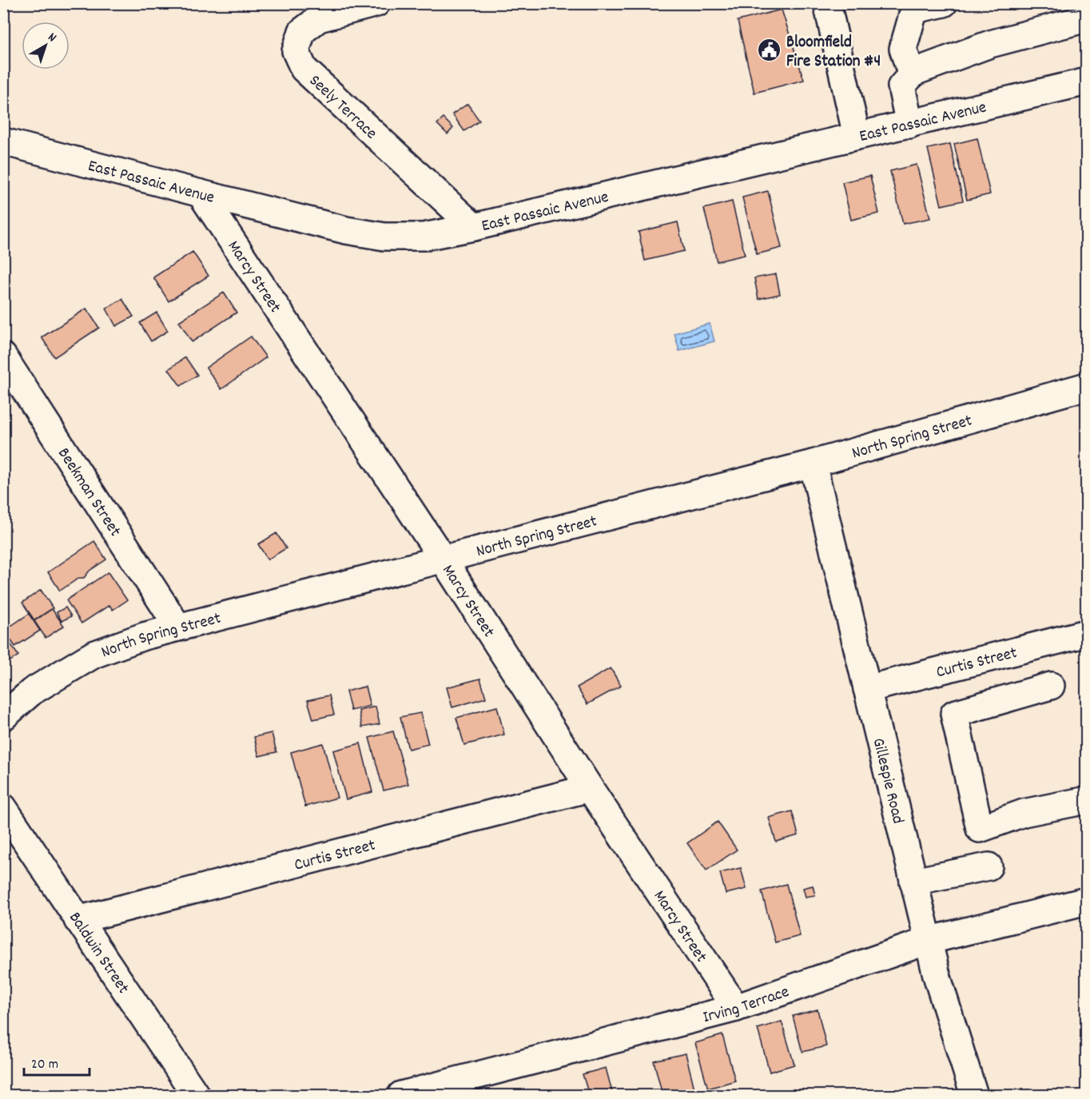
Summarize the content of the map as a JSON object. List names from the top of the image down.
{
  "streets": {
    "street": [
      "Seely Terrace",
      "East Passaic Avenue",
      "Marcy Street",
      "North Spring Street",
      "Beekman Street",
      "Curtis Street",
      "Gillespie Road",
      "Baldwin Street",
      "Irving Terrace"
    ]
  },
  "crossings": [
    ["Seely Terrace", "East Passaic Avenue"],
    ["East Passaic Avenue", "Marcy Street"],
    ["Marcy Street", "North Spring Street"],
    ["Marcy Street", "Curtis Street"],
    ["Marcy Street", "Irving Terrace"],
    ["North Spring Street", "Beekman Street"],
    ["North Spring Street", "Gillespie Road"],
    ["Curtis Street", "Gillespie Road"],
    ["Curtis Street", "Baldwin Street"],
    ["Gillespie Road", "Irving Terrace"]
  ],
  "places": {
    "public building": ["Bloomfield Fire Station #4"]
  },
  "scale_bar": "20 m",
  "north": "top right"
}
